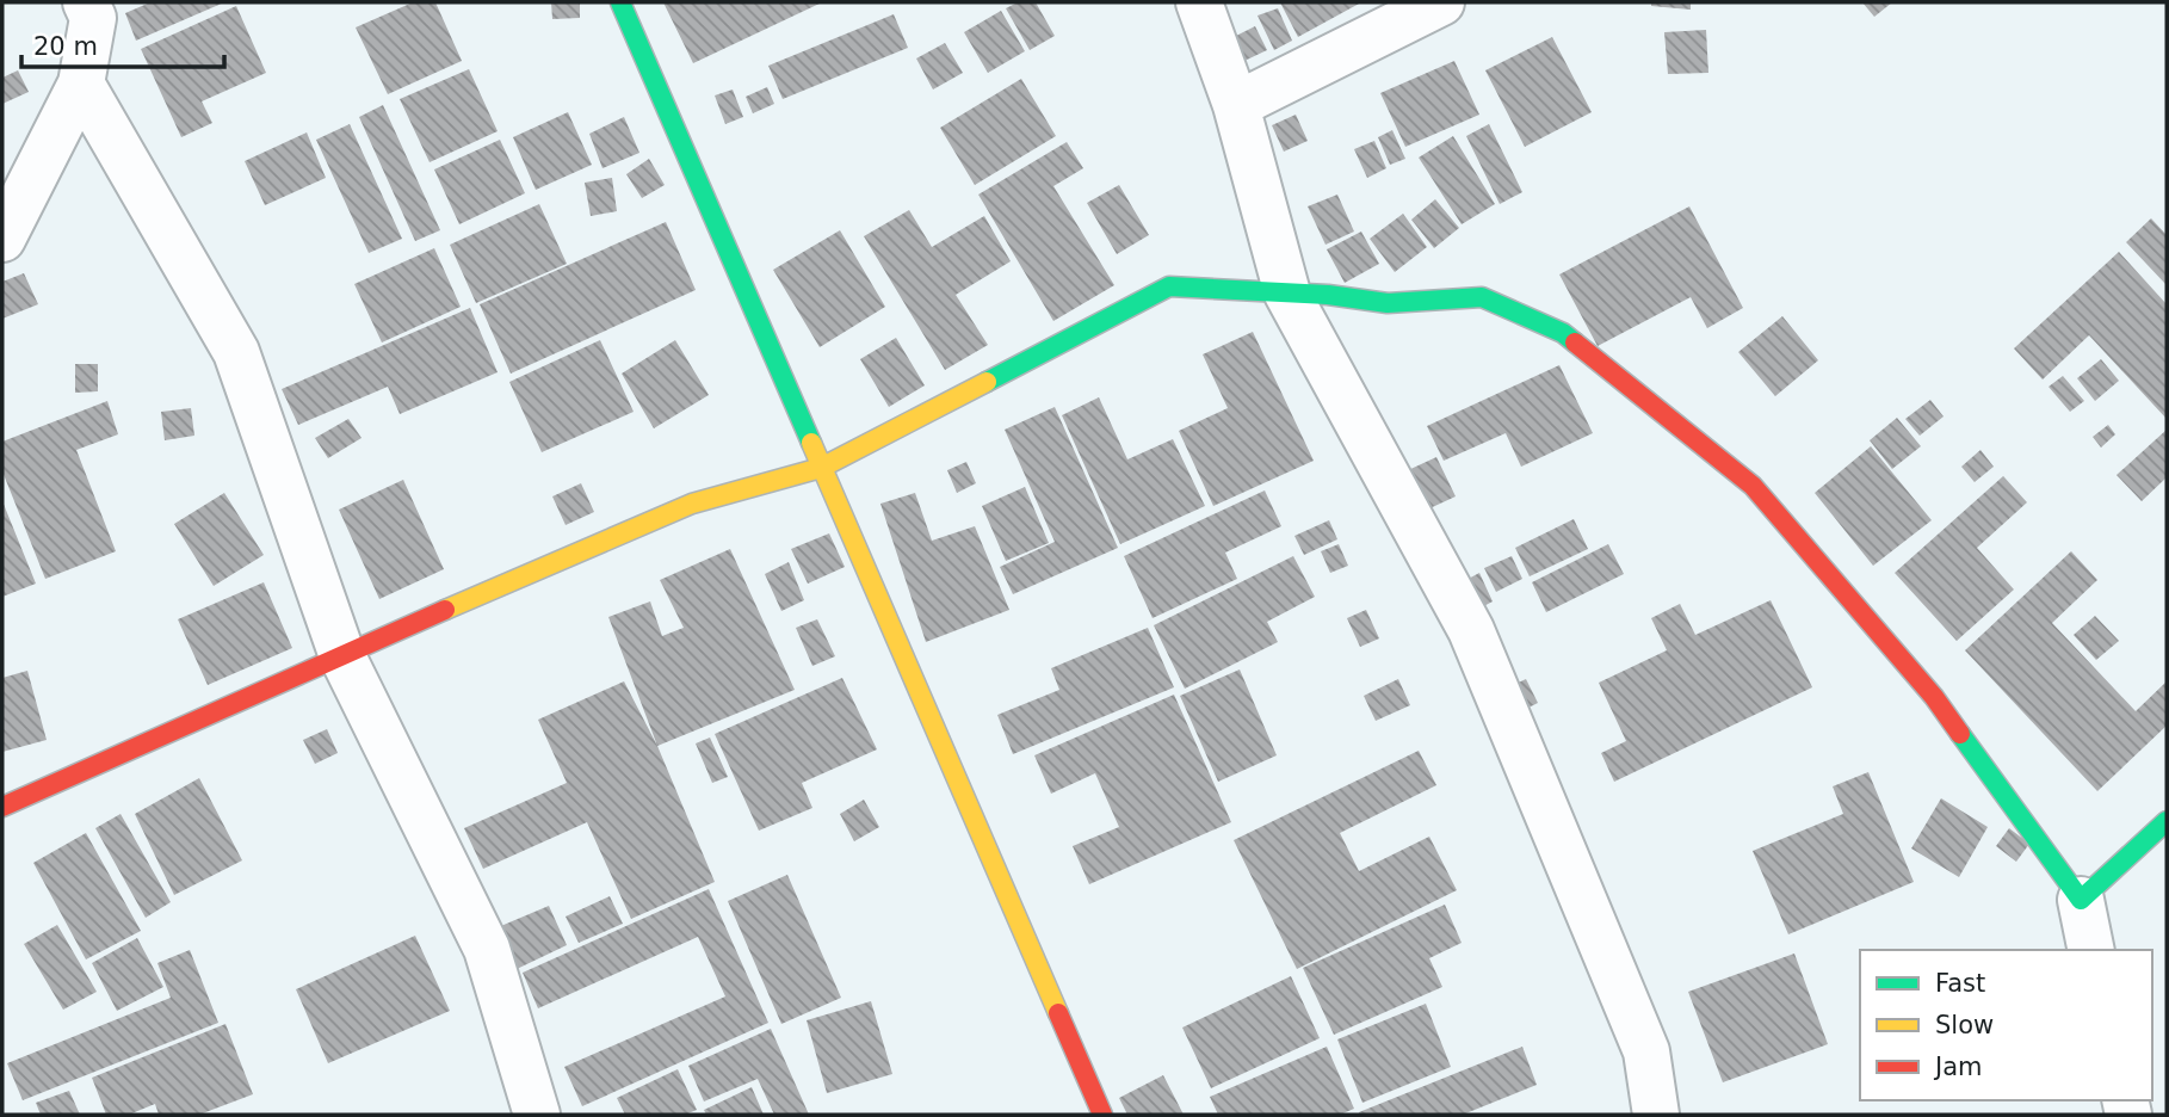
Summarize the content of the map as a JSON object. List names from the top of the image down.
{
  "legend": ["Fast", "Slow", "Jam"],
  "scale_bar": "20 m"
}
